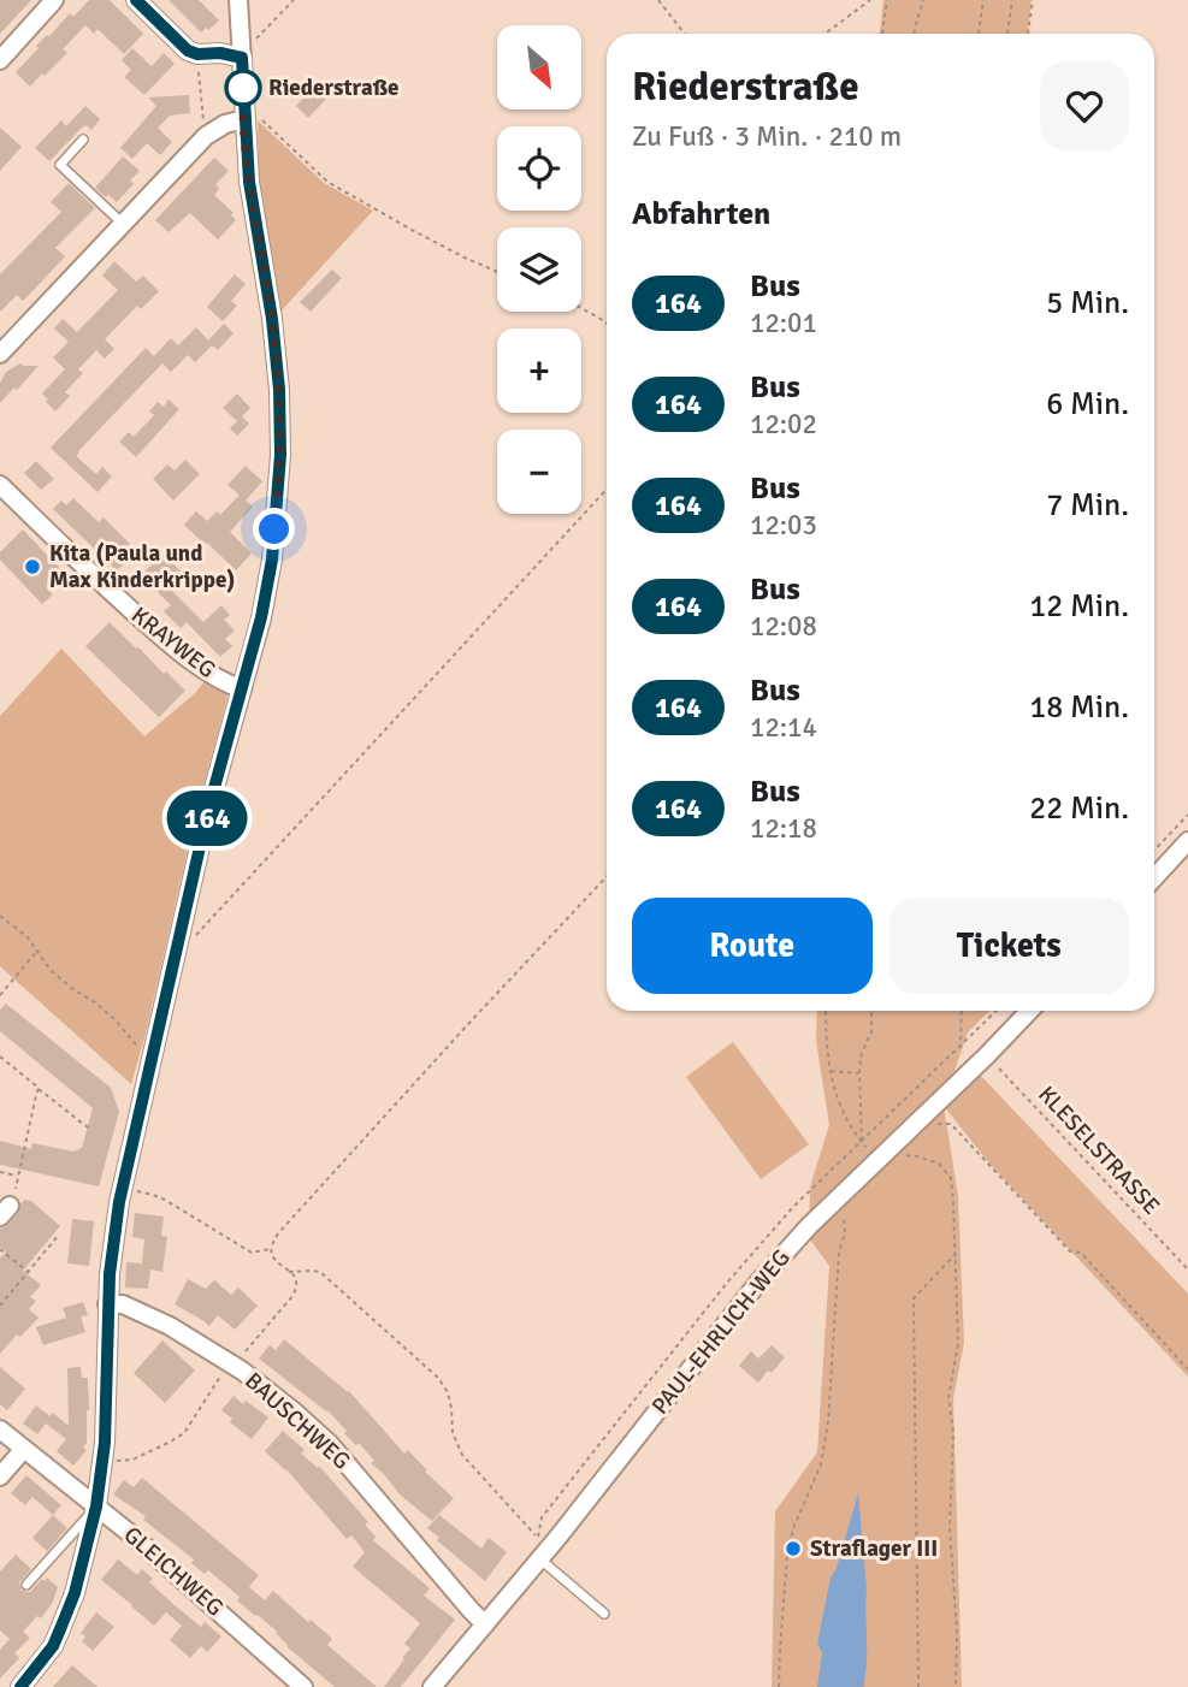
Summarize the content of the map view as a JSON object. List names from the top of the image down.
{
  "streets": {
    "street": [
      "KRAYWEG",
      "PAUL-EHRLICH-WEG",
      "BAUSCHWEG",
      "GLEICHWEG"
    ],
    "path": ["KLESELSTRASSE"]
  },
  "crossings": [
    ["KLESELSTRASSE", "PAUL-EHRLICH-WEG"],
    ["PAUL-EHRLICH-WEG", "BAUSCHWEG"]
  ],
  "places": ["Riederstraße", "Kita (Paula und Max Kinderkrippe)", "Straflager III"],
  "lines": ["bus line 164"],
  "north": "bottom right",
  "page": {
    "on_map": "164",
    "map_buttons": ["+", "−"],
    "heading": [
      ["Riederstraße", "Zu Fuß · 3 Min. · 210 m"],
      "Abfahrten"
    ],
    "list": [
      {
        "mark": "164",
        "name": "Bus",
        "note": "12:01",
        "value": "5 Min."
      },
      {
        "mark": "164",
        "name": "Bus",
        "note": "12:02",
        "value": "6 Min."
      },
      {
        "mark": "164",
        "name": "Bus",
        "note": "12:03",
        "value": "7 Min."
      },
      {
        "mark": "164",
        "name": "Bus",
        "note": "12:08",
        "value": "12 Min."
      },
      {
        "mark": "164",
        "name": "Bus",
        "note": "12:14",
        "value": "18 Min."
      },
      {
        "mark": "164",
        "name": "Bus",
        "note": "12:18",
        "value": "22 Min."
      }
    ],
    "buttons": ["Route", "Tickets"]
  }
}
